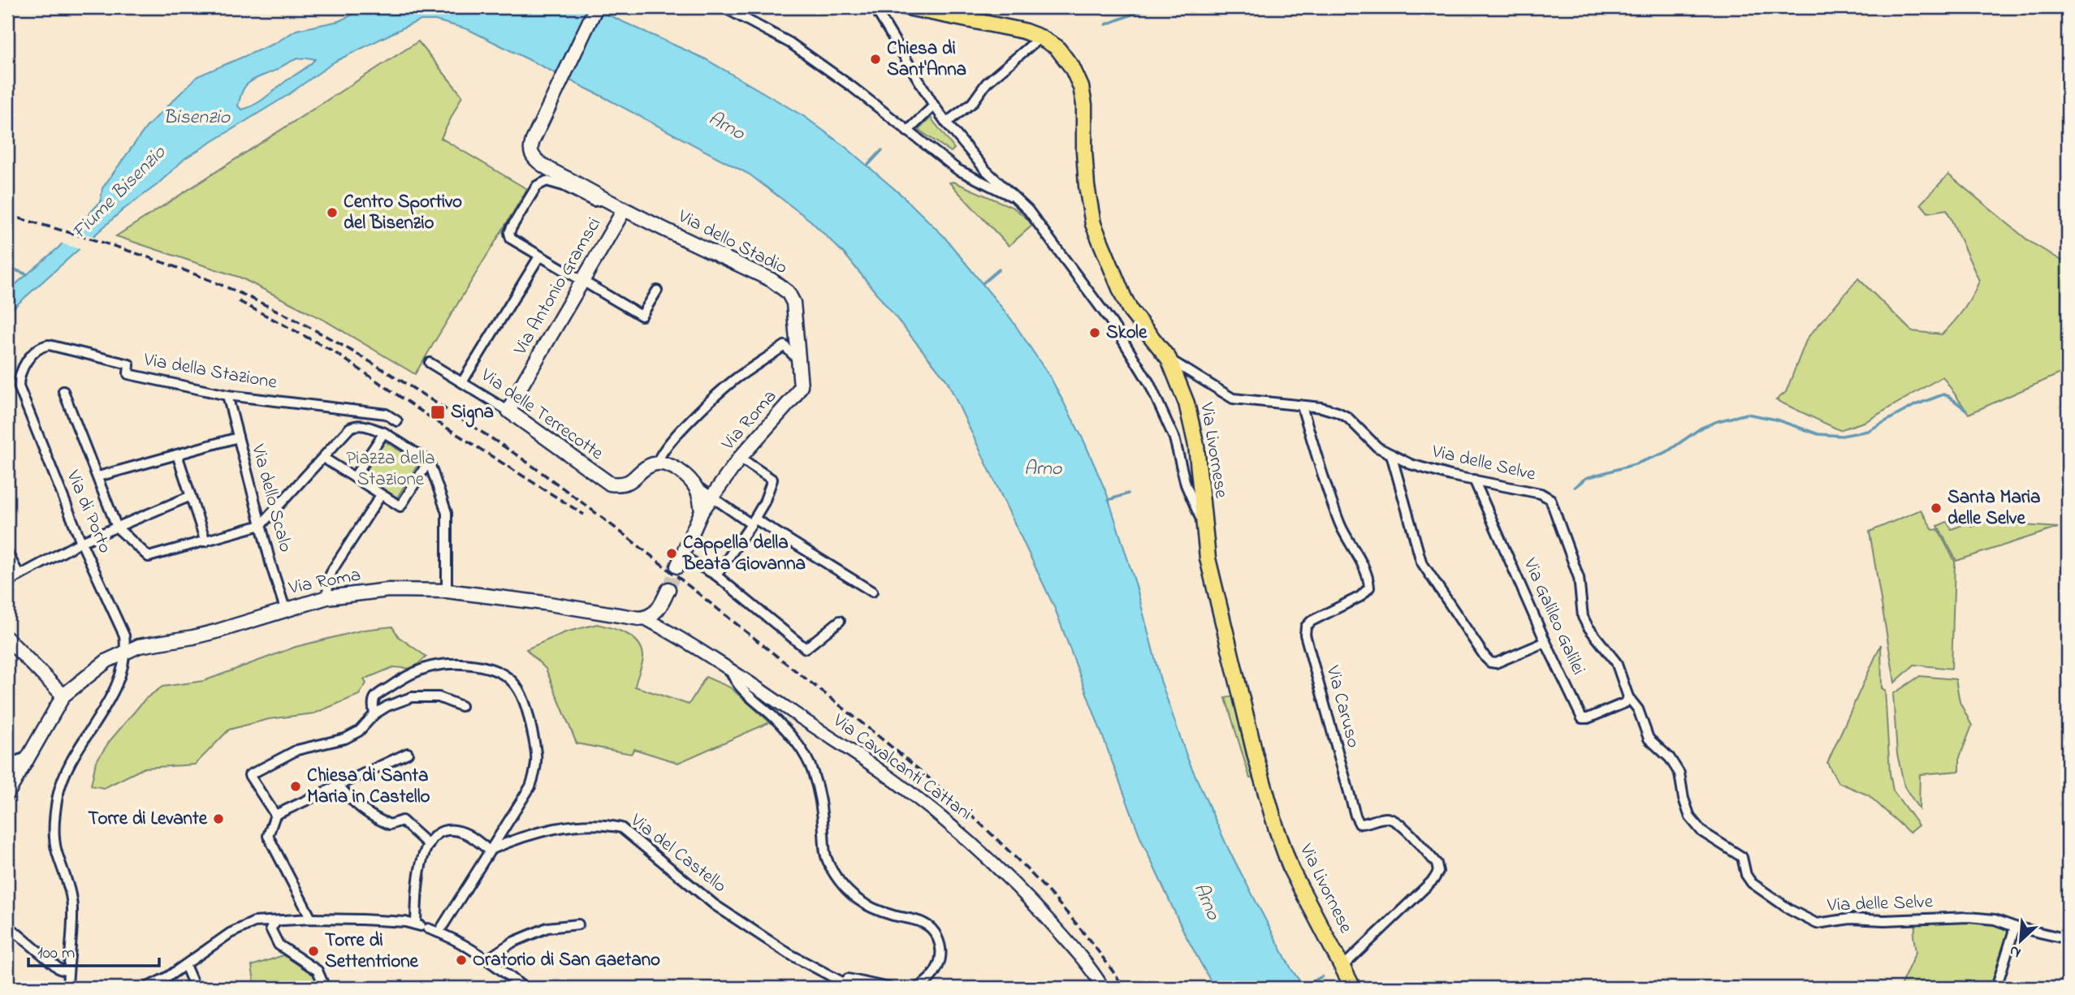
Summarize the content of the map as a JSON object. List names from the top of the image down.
{
  "streets": {
    "main road": [
      "Via dello Stadio",
      "Via Antonio Gramsci",
      "Via delle Terrecotte",
      "Via Roma",
      "Via Livornese"
    ],
    "street": [
      "Via della Stazione",
      "Via delle Selve",
      "Via dello Scalo",
      "Via di Porto",
      "Via Galileo Galilei",
      "Via Caruso",
      "Via Cavalcanti Cattani",
      "Via del Castello"
    ]
  },
  "crossings": [
    ["Via dello Stadio", "Via Antonio Gramsci"],
    ["Via dello Stadio", "Via Roma"],
    ["Via Antonio Gramsci", "Via delle Terrecotte"],
    ["Via della Stazione", "Via dello Scalo"],
    ["Via della Stazione", "Via di Porto"],
    ["Via Roma", "Via dello Scalo"],
    ["Via Roma", "Via di Porto"],
    ["Via Roma", "Via Cavalcanti Cattani"],
    ["Via Livornese", "Via delle Selve"],
    ["Via Livornese", "Via Caruso"],
    ["Via delle Selve", "Via Galileo Galilei"],
    ["Via delle Selve", "Via Caruso"]
  ],
  "water": ["Bisenzio", "Arno", "Fiume Bisenzio"],
  "parks": ["Piazza della Stazione"],
  "places": {
    "other": [
      "Chiesa di Sant'Anna",
      "Centro Sportivo del Bisenzio",
      "Skole",
      "Santa Maria delle Selve",
      "Cappella della Beata Giovanna",
      "Chiesa di Santa Maria in Castello",
      "Torre di Levante",
      "Torre di Settentrione",
      "Oratorio di San Gaetano"
    ],
    "transit": ["Signa"]
  },
  "scale_bar": "100 m",
  "north": "bottom left"
}
